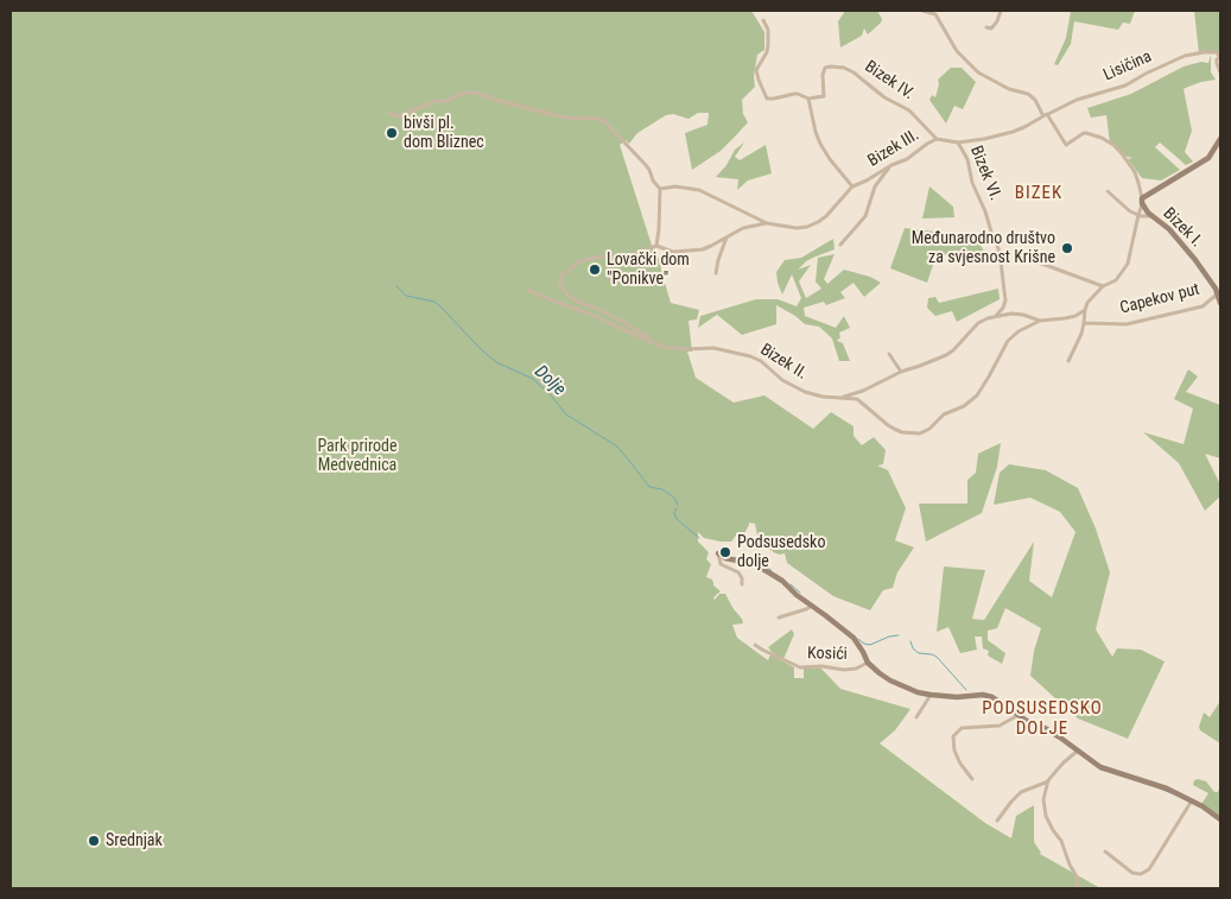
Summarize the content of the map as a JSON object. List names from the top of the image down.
{
  "streets": {
    "street": [
      "Lisičina",
      "Bizek IV.",
      "Bizek III.",
      "Bizek VI.",
      "Bizek I.",
      "Capekov put",
      "Bizek II.",
      "Kosići"
    ]
  },
  "crossings": [
    ["Lisičina", "Bizek III."],
    ["Bizek IV.", "Bizek III."],
    ["Bizek III.", "Bizek VI."],
    ["Bizek I.", "Capekov put"]
  ],
  "districts": ["BIZEK", "PODSUSEDSKO DOLJE"],
  "water": ["Dolje"],
  "parks": ["Park prirode Medvednica"],
  "places": [
    "bivši pl. dom Bliznec",
    "Međunarodno društvo za svjesnost Krišne",
    "Lovački dom \"Ponikve\"",
    "Podsusedsko dolje",
    "Srednjak"
  ]
}
